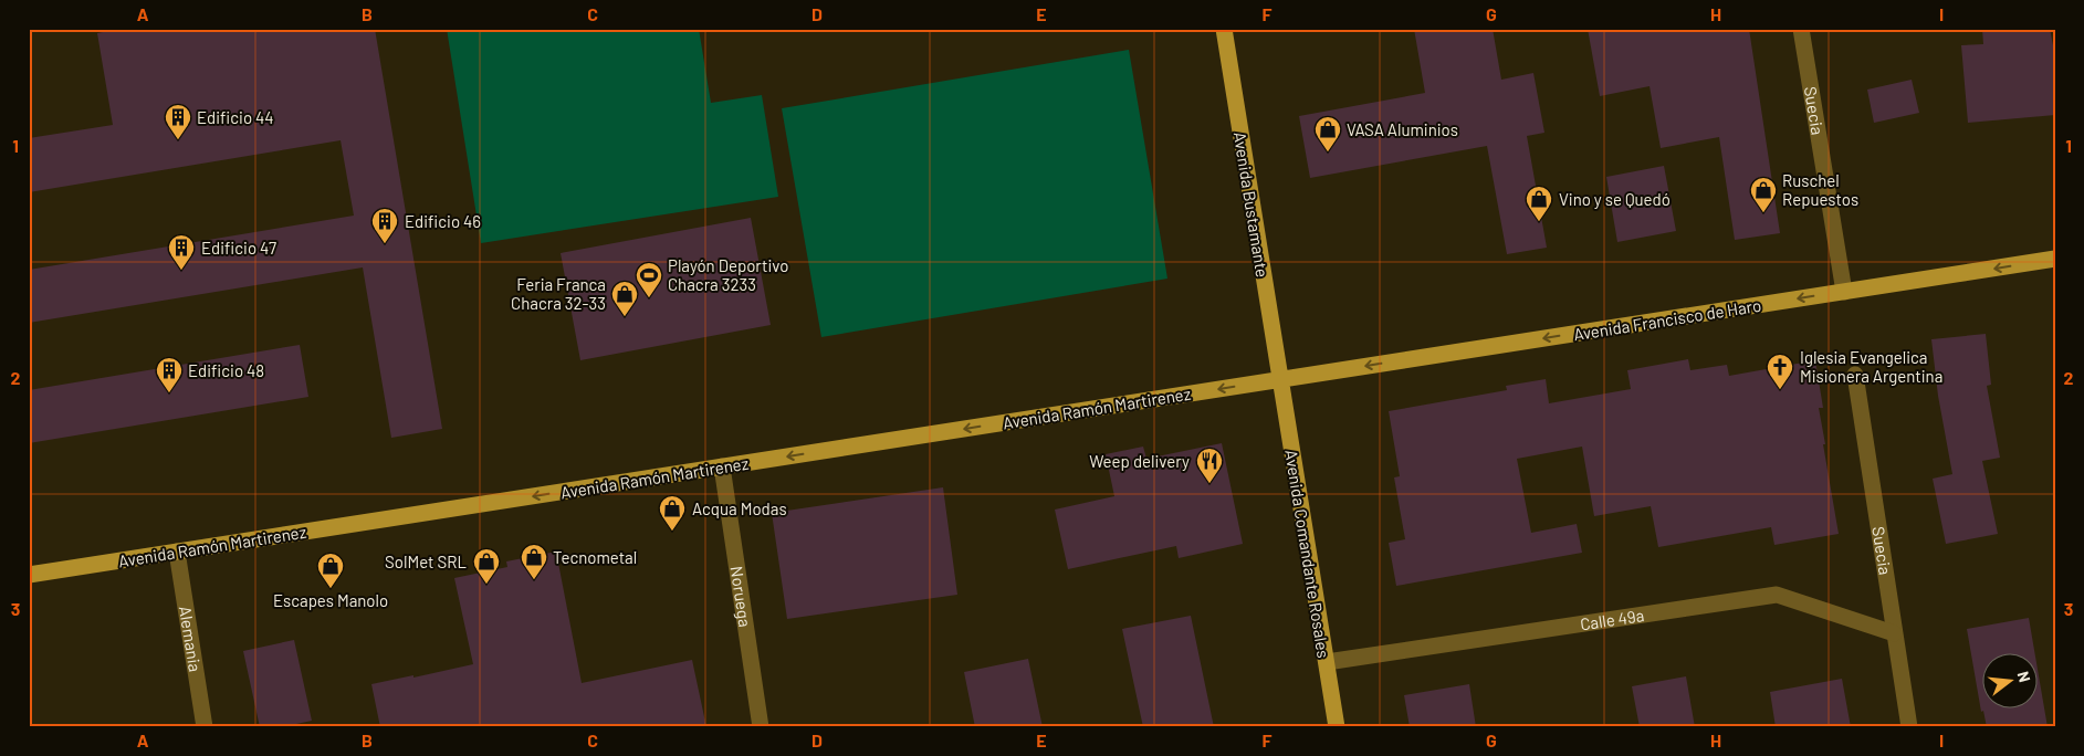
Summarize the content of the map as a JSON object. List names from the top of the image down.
{
  "streets": {
    "main road": [
      "Avenida Bustamante",
      "Avenida Francisco de Haro",
      "Avenida Ramón Martirenez",
      "Avenida Comandante Rosales"
    ],
    "street": [
      "Suecia",
      "Noruega",
      "Calle 49a",
      "Alemania"
    ]
  },
  "crossings": [
    ["Suecia", "Avenida Francisco de Haro"],
    ["Suecia", "Calle 49a"],
    ["Avenida Bustamante", "Avenida Francisco de Haro"],
    ["Avenida Bustamante", "Avenida Ramón Martirenez"],
    ["Avenida Bustamante", "Avenida Comandante Rosales"],
    ["Avenida Francisco de Haro", "Avenida Ramón Martirenez"],
    ["Avenida Francisco de Haro", "Avenida Comandante Rosales"],
    ["Avenida Ramón Martirenez", "Avenida Comandante Rosales"],
    ["Avenida Ramón Martirenez", "Noruega"],
    ["Avenida Ramón Martirenez", "Alemania"],
    ["Avenida Comandante Rosales", "Calle 49a"]
  ],
  "one_way": ["Avenida Francisco de Haro", "Avenida Ramón Martirenez"],
  "places": {
    "building": [
      "Edificio 44",
      "Edificio 46",
      "Edificio 47",
      "Edificio 48"
    ],
    "shop": [
      "VASA Aluminios",
      "Ruschel Repuestos",
      "Vino y se Quedó",
      "Feria Franca Chacra 32-33",
      "Acqua Modas",
      "Tecnometal",
      "SolMet SRL",
      "Escapes Manolo"
    ],
    "sports": ["Playón Deportivo Chacra 3233"],
    "church": ["Iglesia Evangelica Misionera Argentina"],
    "restaurant": ["Weep delivery"]
  },
  "north": "right",
  "grid": {
    "columns": [
      "A",
      "B",
      "C",
      "D",
      "E",
      "F",
      "G",
      "H",
      "I"
    ],
    "rows": ["1", "2", "3"]
  }
}
